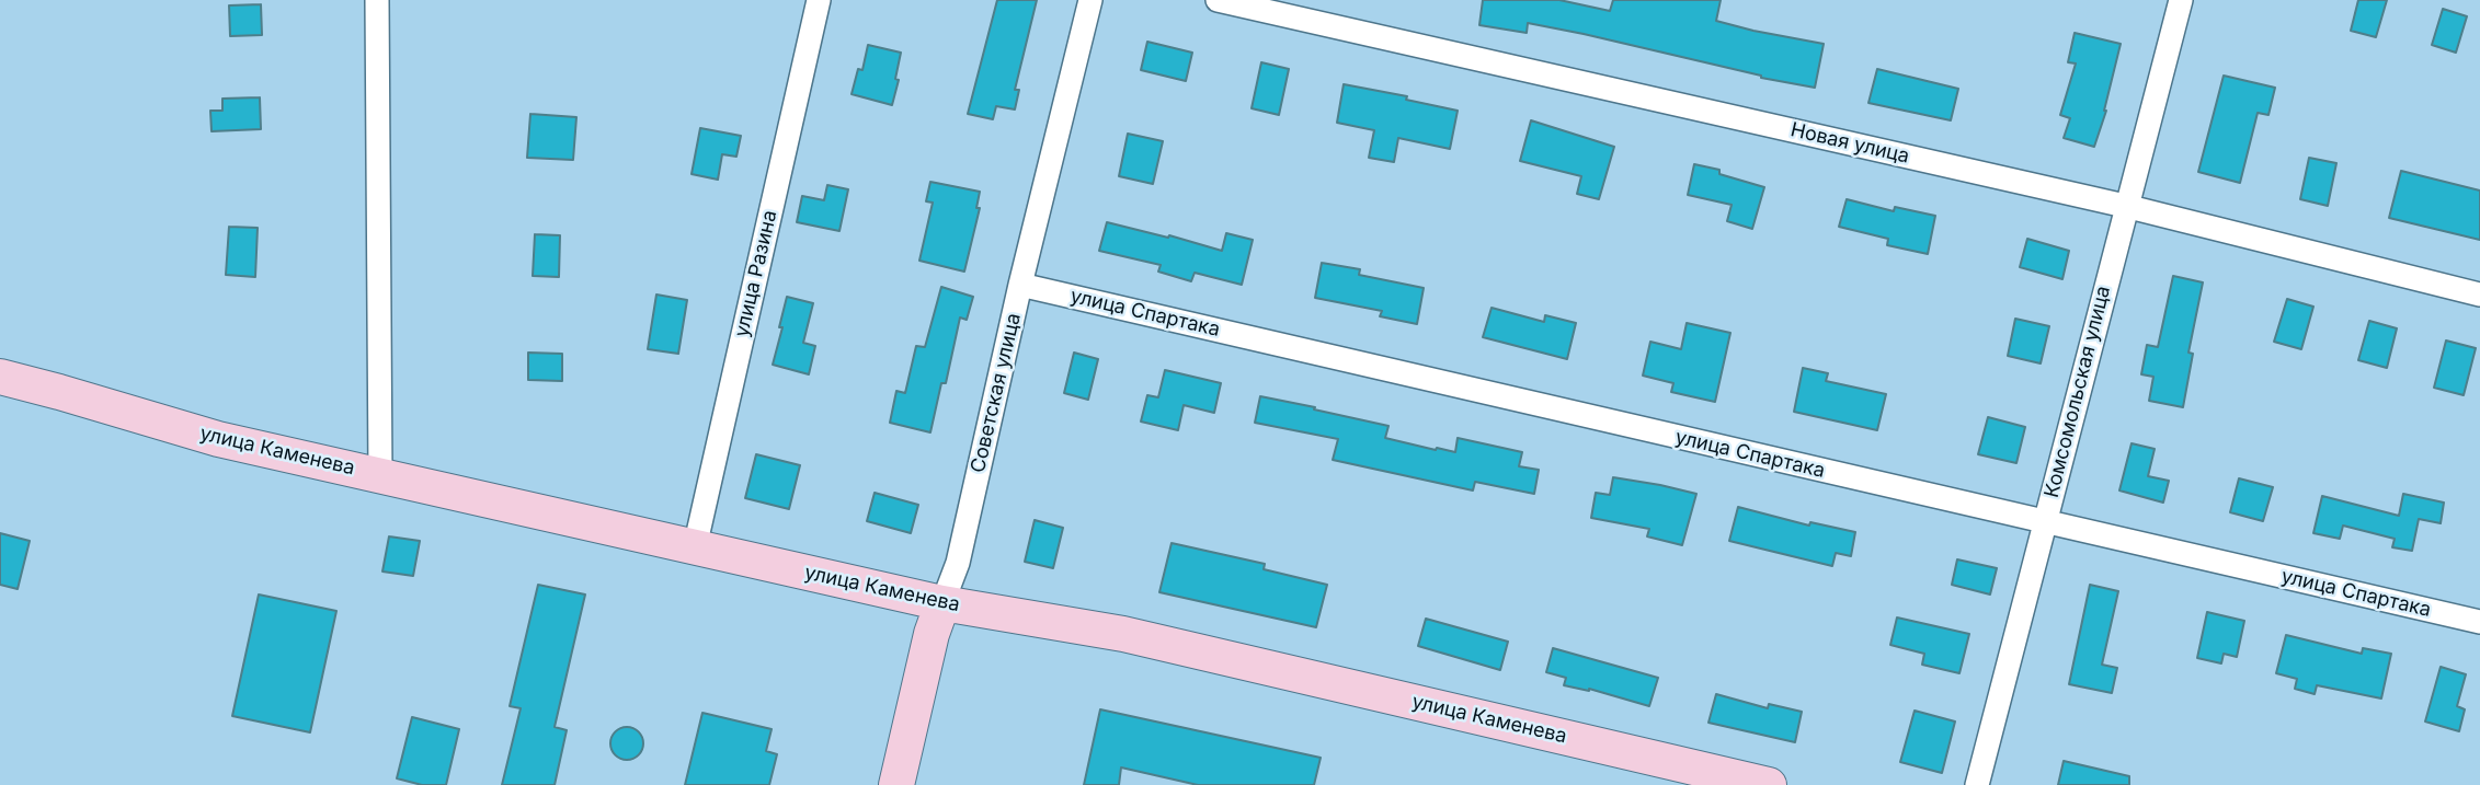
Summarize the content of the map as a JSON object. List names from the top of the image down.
{
  "streets": {
    "main road": ["Советская улица", "улица Каменева"],
    "street": [
      "Новая улица",
      "улица Разина",
      "улица Спартака",
      "Комсомольская улица"
    ]
  },
  "crossings": [
    ["Новая улица", "Комсомольская улица"],
    ["улица Разина", "улица Каменева"],
    ["улица Спартака", "Комсомольская улица"],
    ["улица Спартака", "Советская улица"],
    ["Советская улица", "улица Каменева"]
  ]
}
